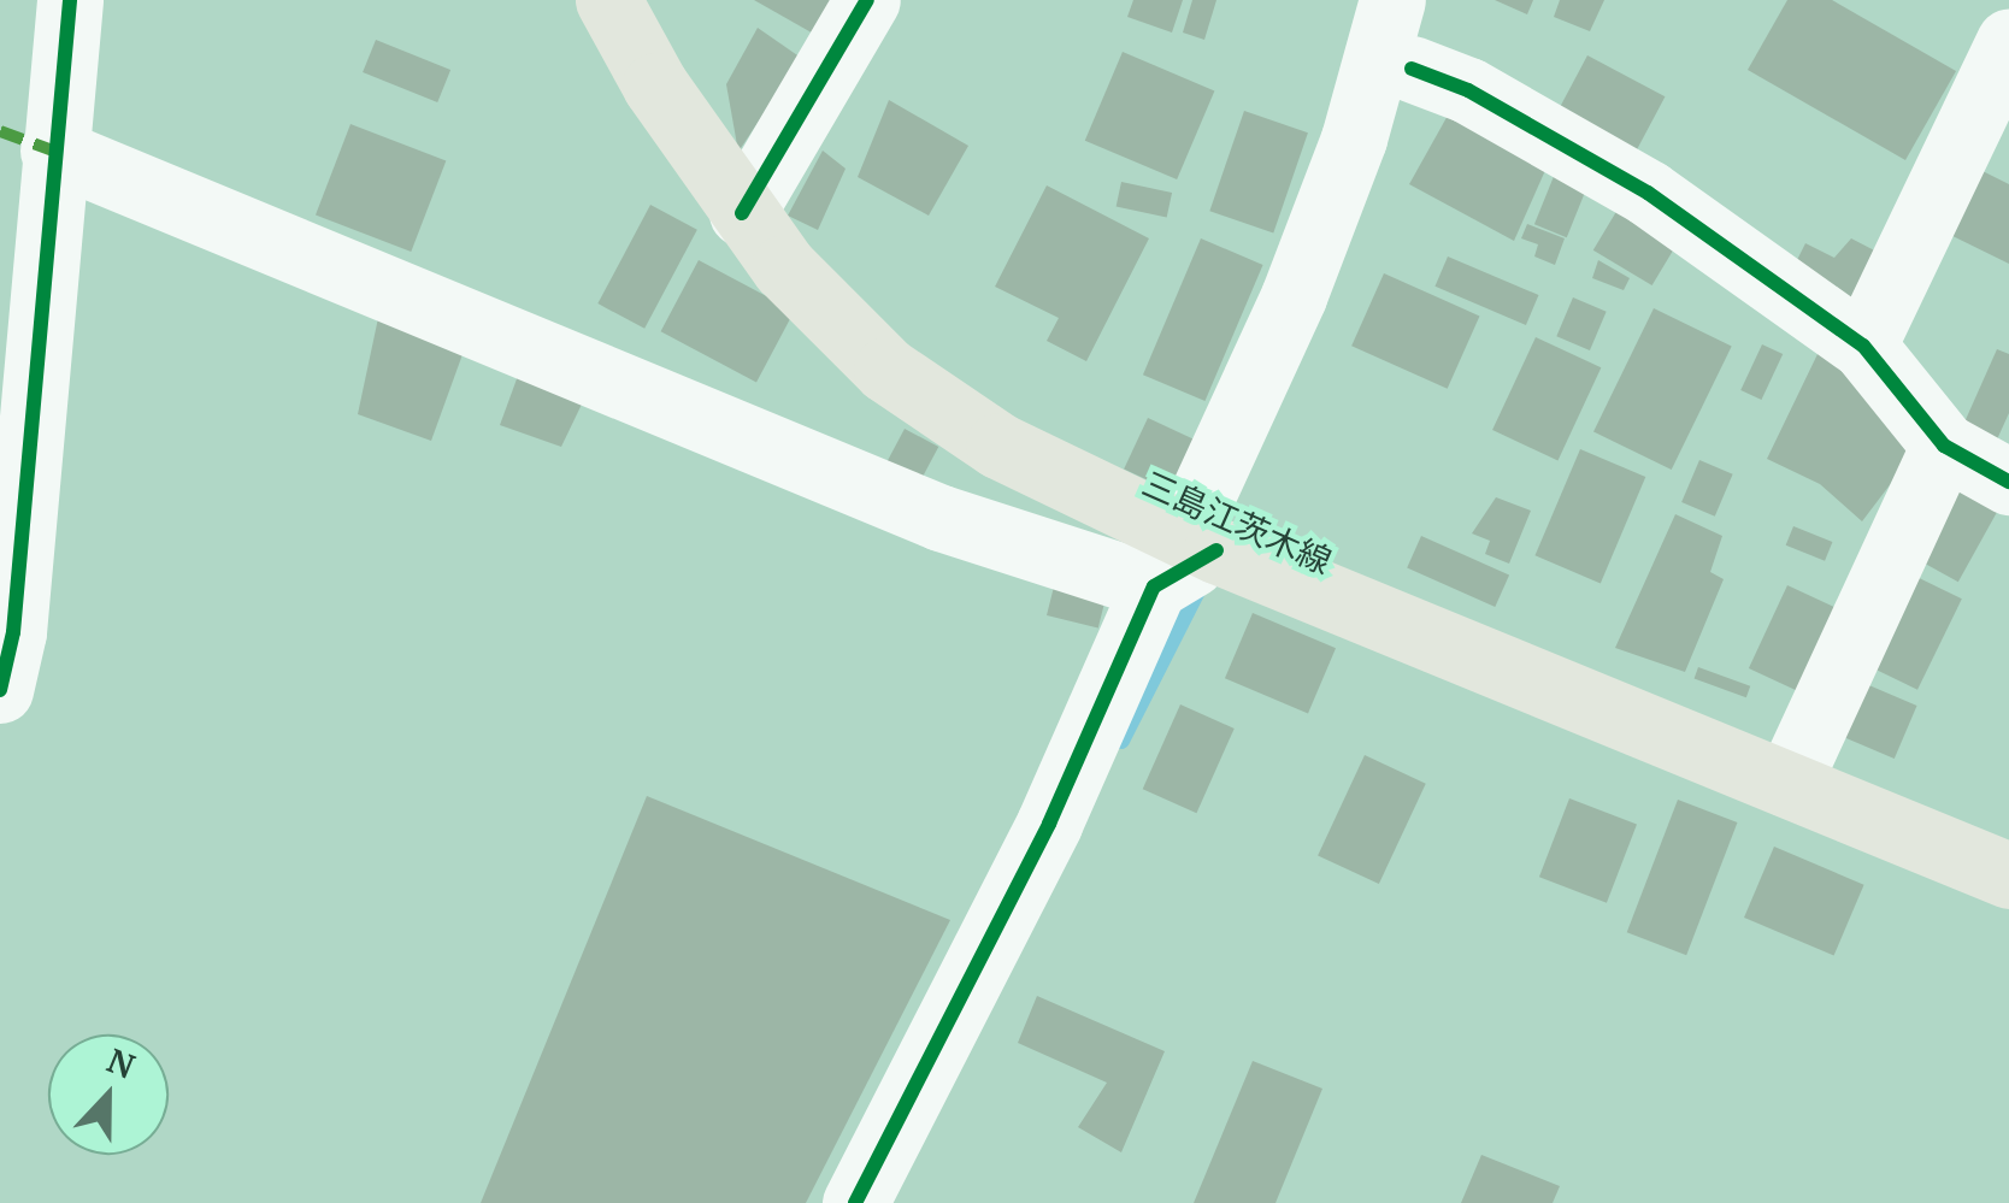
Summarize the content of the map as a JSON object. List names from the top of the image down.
{
  "streets": {
    "main road": ["三島江茨木線"]
  },
  "north": "top"
}
